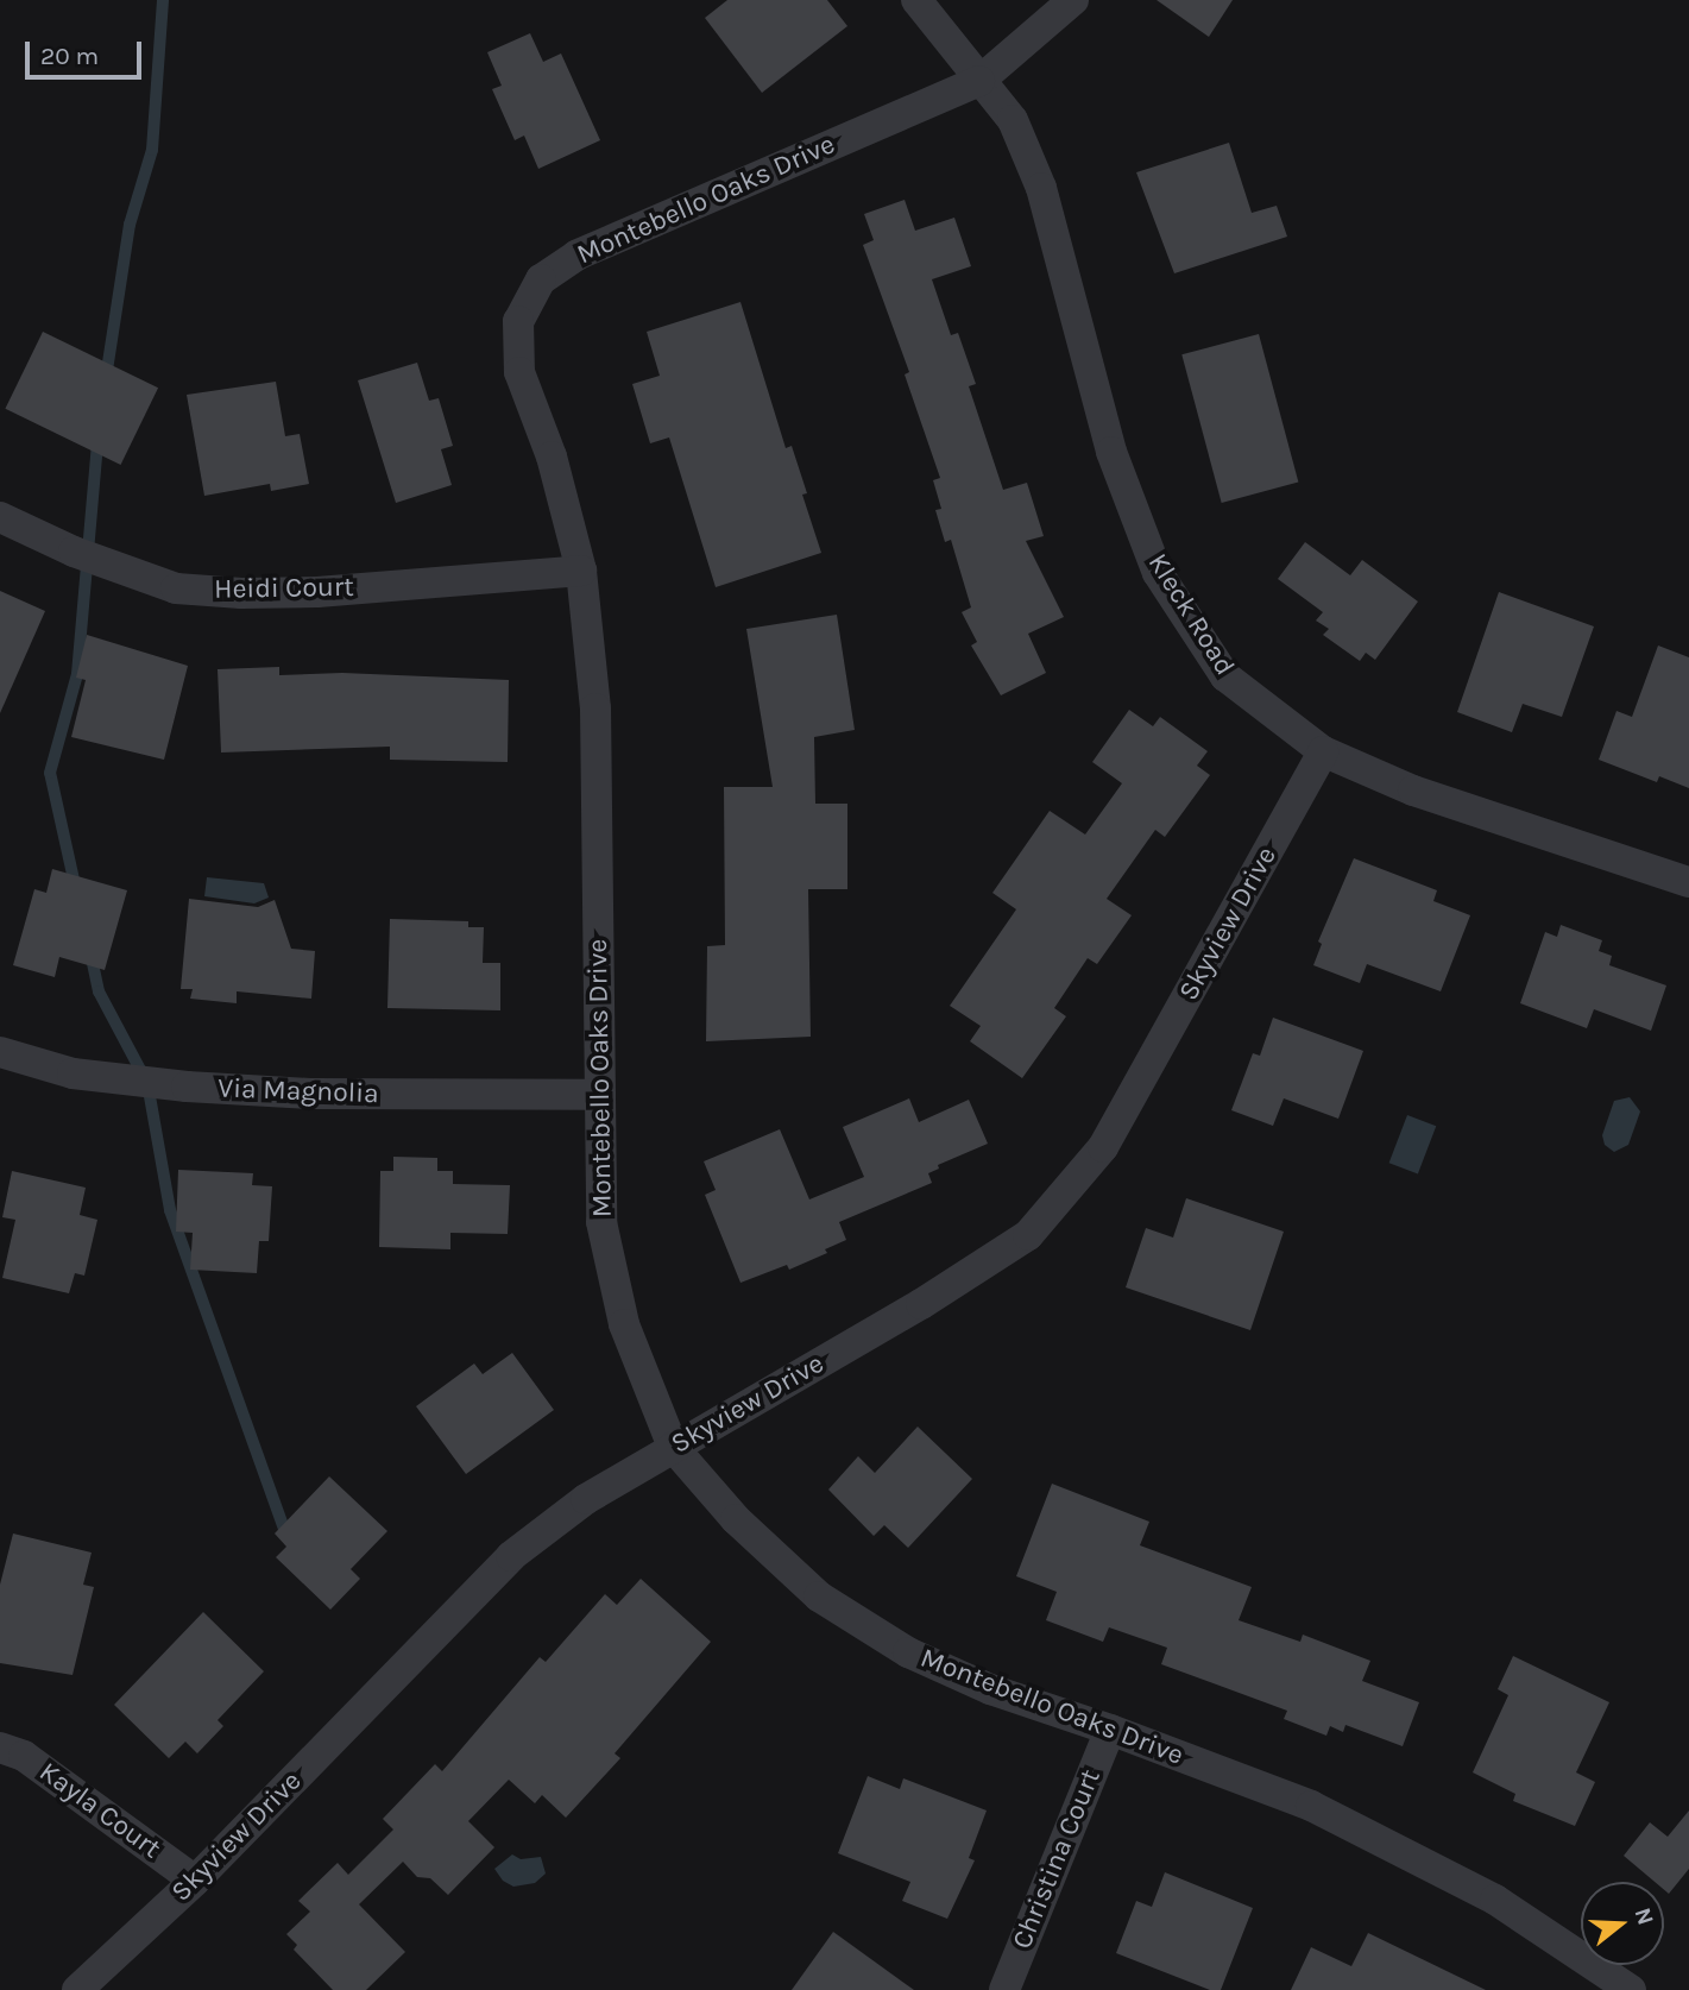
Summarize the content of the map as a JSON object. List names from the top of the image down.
{
  "streets": {
    "street": [
      "Montebello Oaks Drive",
      "Heidi Court",
      "Kleck Road",
      "Skyview Drive",
      "Via Magnolia",
      "Kayla Court",
      "Christina Court"
    ]
  },
  "crossings": [
    ["Montebello Oaks Drive", "Heidi Court"],
    ["Montebello Oaks Drive", "Kleck Road"],
    ["Montebello Oaks Drive", "Skyview Drive"],
    ["Montebello Oaks Drive", "Via Magnolia"],
    ["Montebello Oaks Drive", "Christina Court"],
    ["Kleck Road", "Skyview Drive"],
    ["Skyview Drive", "Kayla Court"]
  ],
  "scale_bar": "20 m",
  "north": "right"
}
